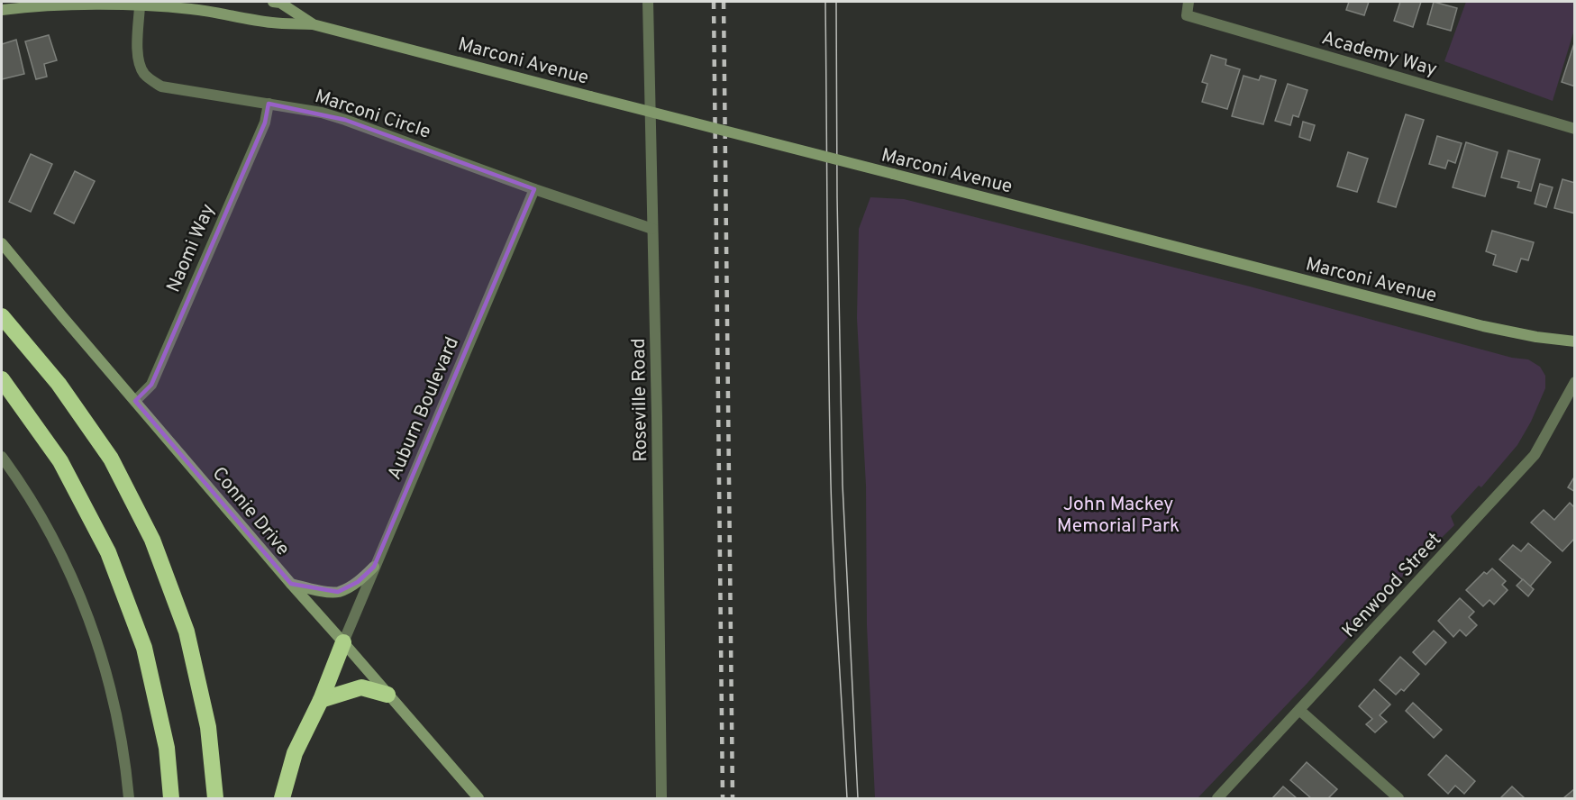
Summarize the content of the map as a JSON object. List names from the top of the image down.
{
  "streets": {
    "main road": ["Marconi Avenue", "Connie Drive"],
    "street": [
      "Academy Way",
      "Marconi Circle",
      "Naomi Way",
      "Roseville Road",
      "Auburn Boulevard",
      "Kenwood Street"
    ]
  },
  "crossings": [
    ["Marconi Avenue", "Marconi Circle"],
    ["Marconi Circle", "Naomi Way"],
    ["Marconi Circle", "Roseville Road"],
    ["Marconi Circle", "Auburn Boulevard"],
    ["Naomi Way", "Connie Drive"],
    ["Auburn Boulevard", "Connie Drive"]
  ],
  "parks": ["John Mackey Memorial Park"]
}
